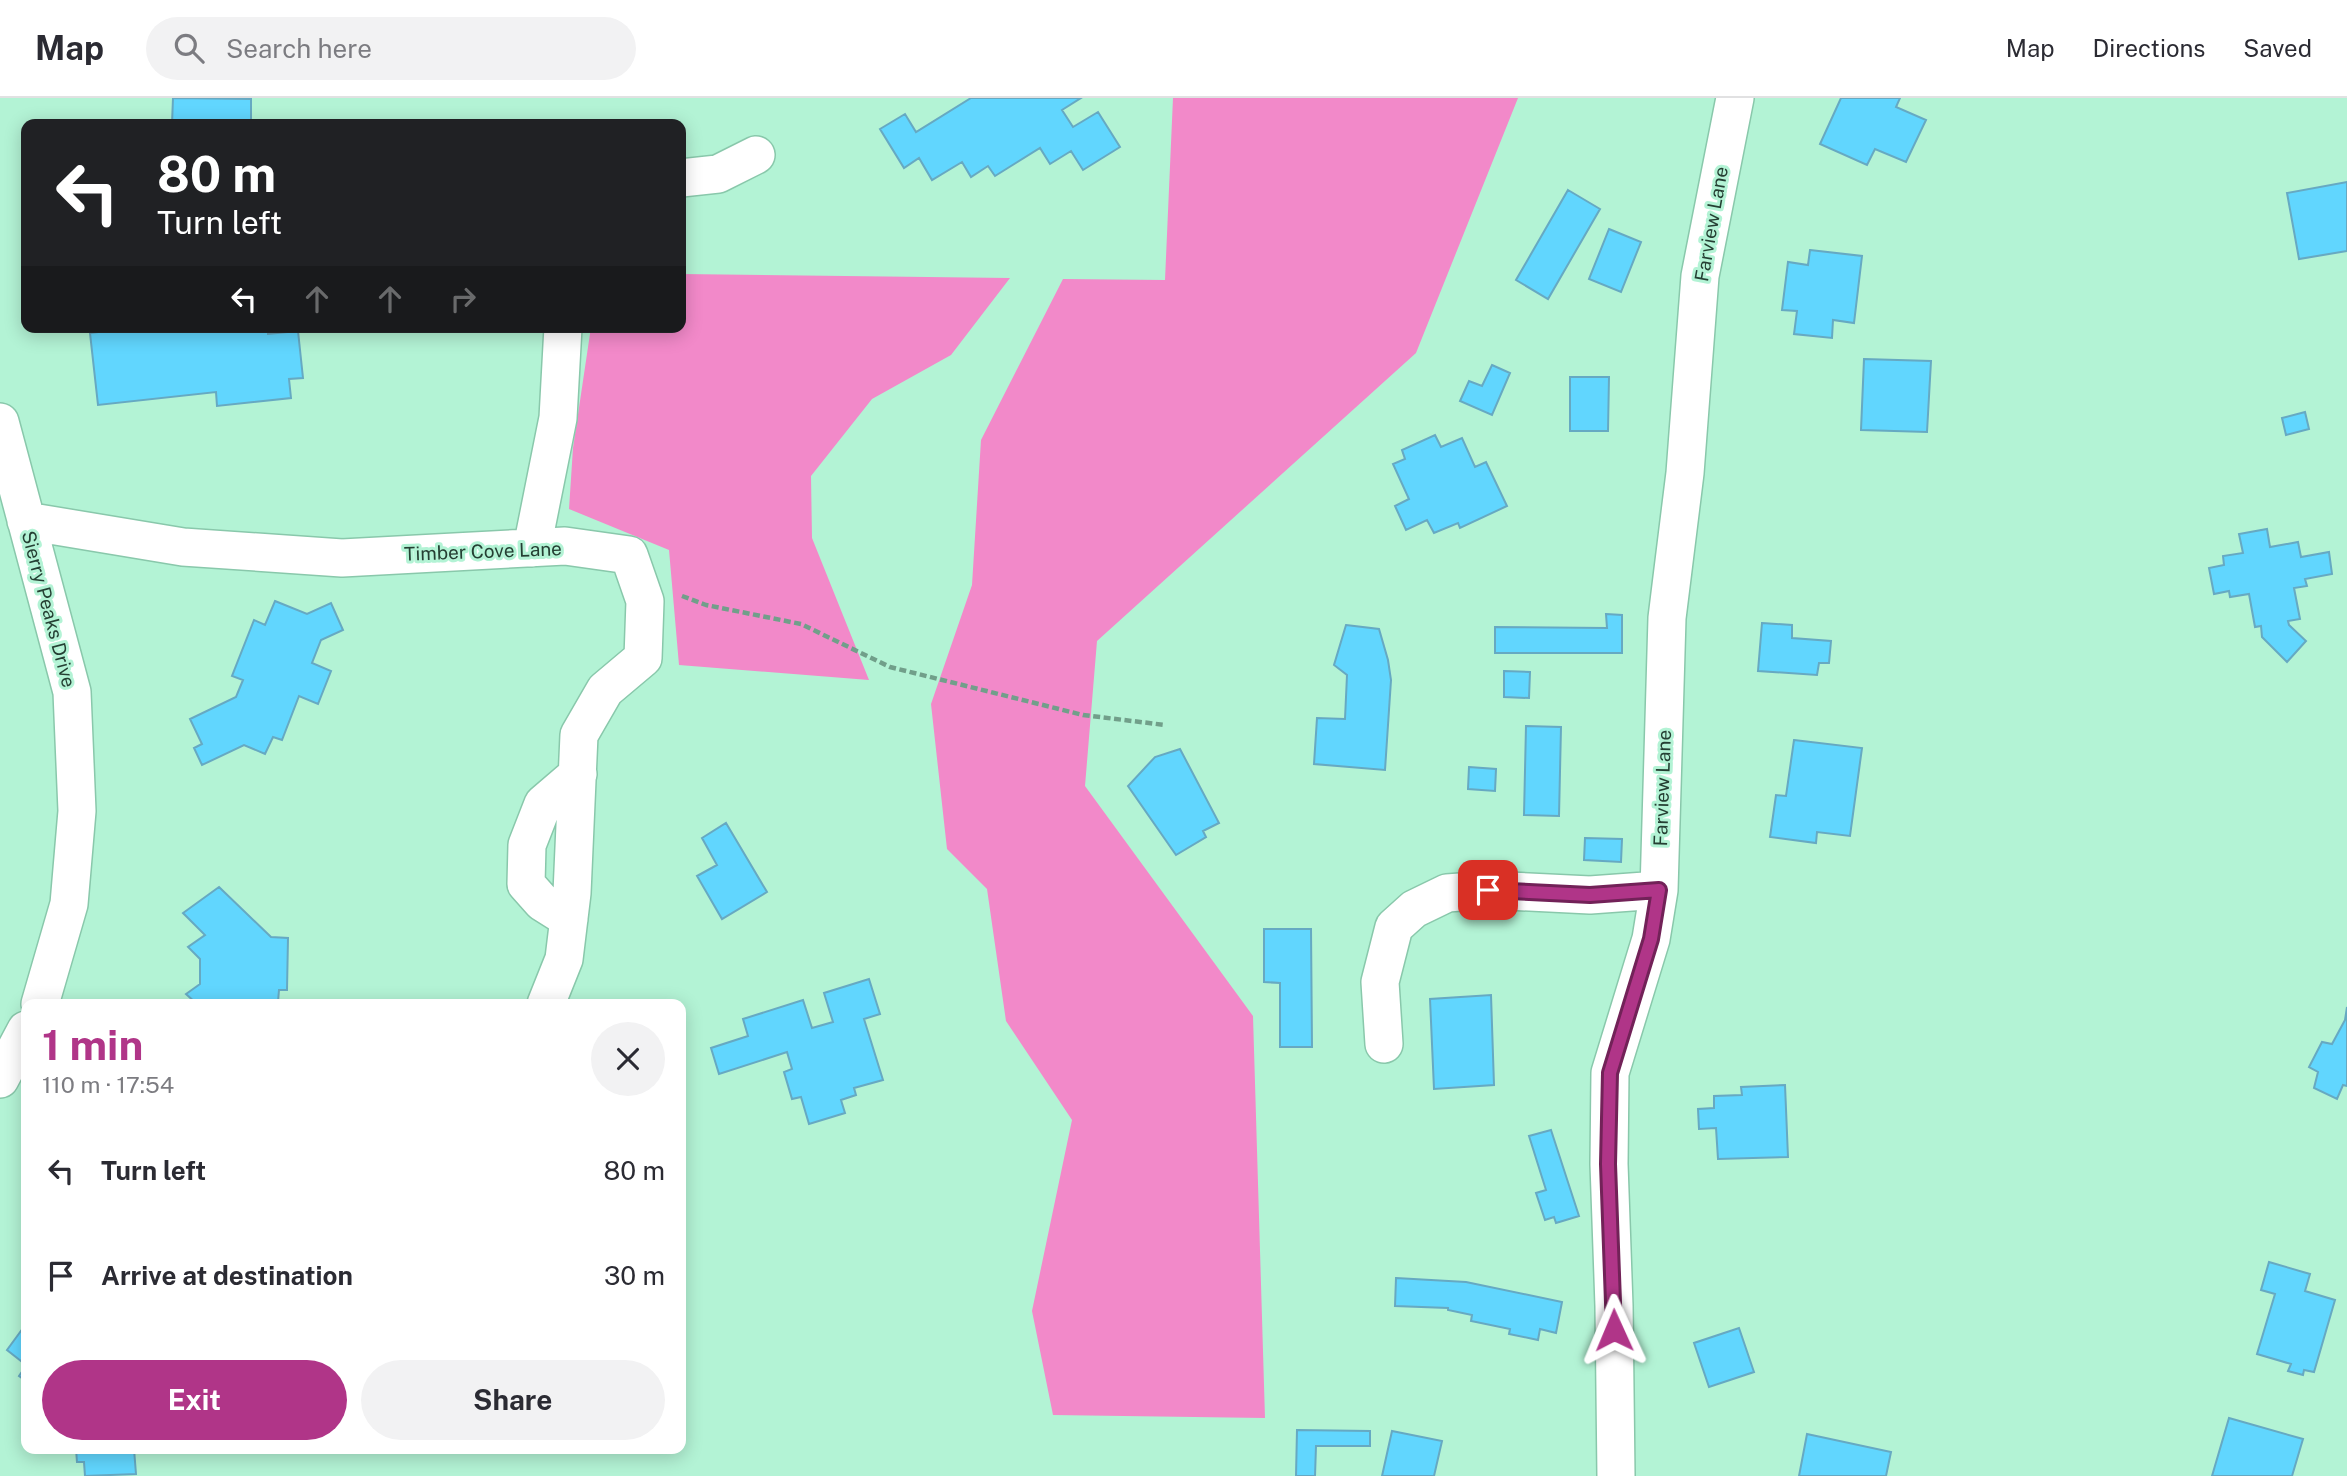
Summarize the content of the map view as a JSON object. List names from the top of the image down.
{
  "streets": {
    "street": ["Farview Lane", "Timber Cove Lane", "Sierry Peaks Drive"]
  },
  "crossings": [
    ["Timber Cove Lane", "Sierry Peaks Drive"]
  ],
  "page": {
    "header": "Map",
    "search": "Search here",
    "nav": ["Map", "Directions", "Saved"],
    "turn": ["80 m", "Turn left"],
    "heading": ["1 min", "110 m · 17:54"],
    "list": [
      {
        "name": "Turn left",
        "value": "80 m"
      },
      {
        "name": "Arrive at destination",
        "value": "30 m"
      }
    ],
    "buttons": ["Exit", "Share"]
  }
}
